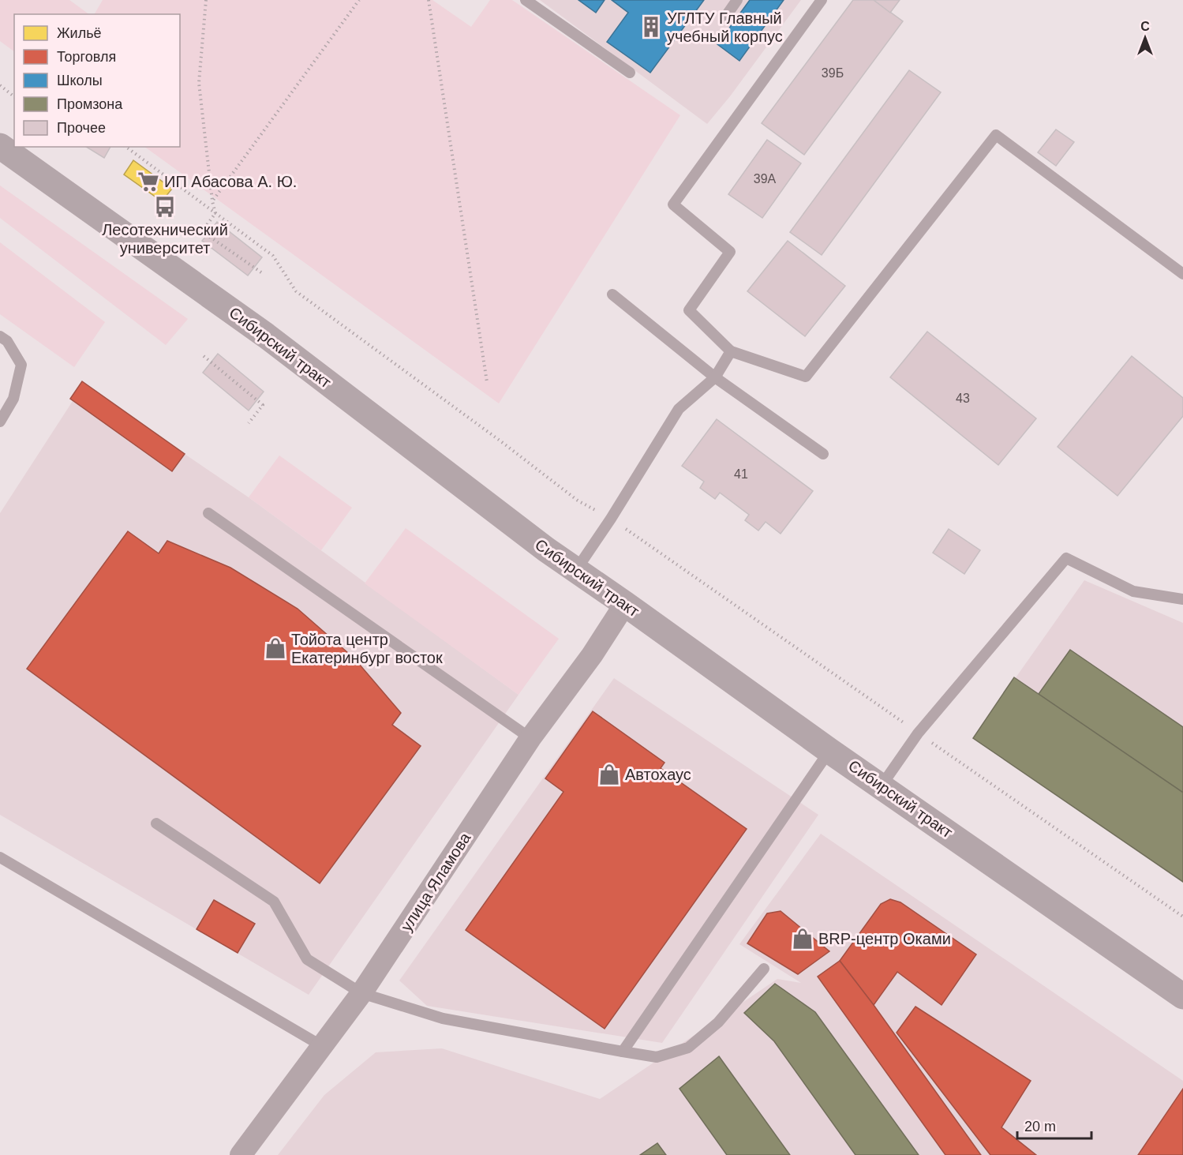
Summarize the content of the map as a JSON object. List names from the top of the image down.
{
  "streets": {
    "main road": ["Сибирский тракт"],
    "street": ["улица Яламова"]
  },
  "crossings": [
    ["Сибирский тракт", "улица Яламова"]
  ],
  "places": {
    "building": ["УГЛТУ Главный учебный корпус"],
    "supermarket": ["ИП Абасова А. Ю."],
    "bus stop": ["Лесотехнический университет"],
    "shop": ["Тойота центр Екатеринбург восток", "Автохаус", "BRP-центр Оками"]
  },
  "house_numbers": [
    "39Б",
    "39А",
    "43",
    "41"
  ],
  "legend": [
    "Жильё",
    "Торговля",
    "Школы",
    "Промзона",
    "Прочее"
  ],
  "scale_bar": "20 m",
  "north": "top"
}
